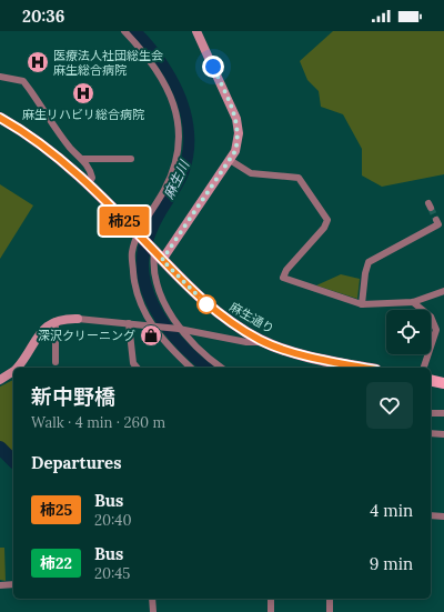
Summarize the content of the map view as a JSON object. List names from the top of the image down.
{
  "streets": {
    "main road": ["麻生通り"]
  },
  "water": ["麻生川"],
  "places": {
    "hospital": ["医療法人社団総生会 麻生総合病院", "麻生リハビリ総合病院"],
    "shop": ["深沢クリーニング"]
  },
  "lines": ["bus line 柿25"],
  "page": {
    "status": "20:36",
    "on_map": "柿25",
    "heading": [
      ["新中野橋", "Walk · 4 min · 260 m"],
      "Departures"
    ],
    "list": [
      {
        "mark": "柿25",
        "name": "Bus",
        "note": "20:40",
        "value": "4 min"
      },
      {
        "mark": "柿22",
        "name": "Bus",
        "note": "20:45",
        "value": "9 min"
      }
    ]
  }
}
